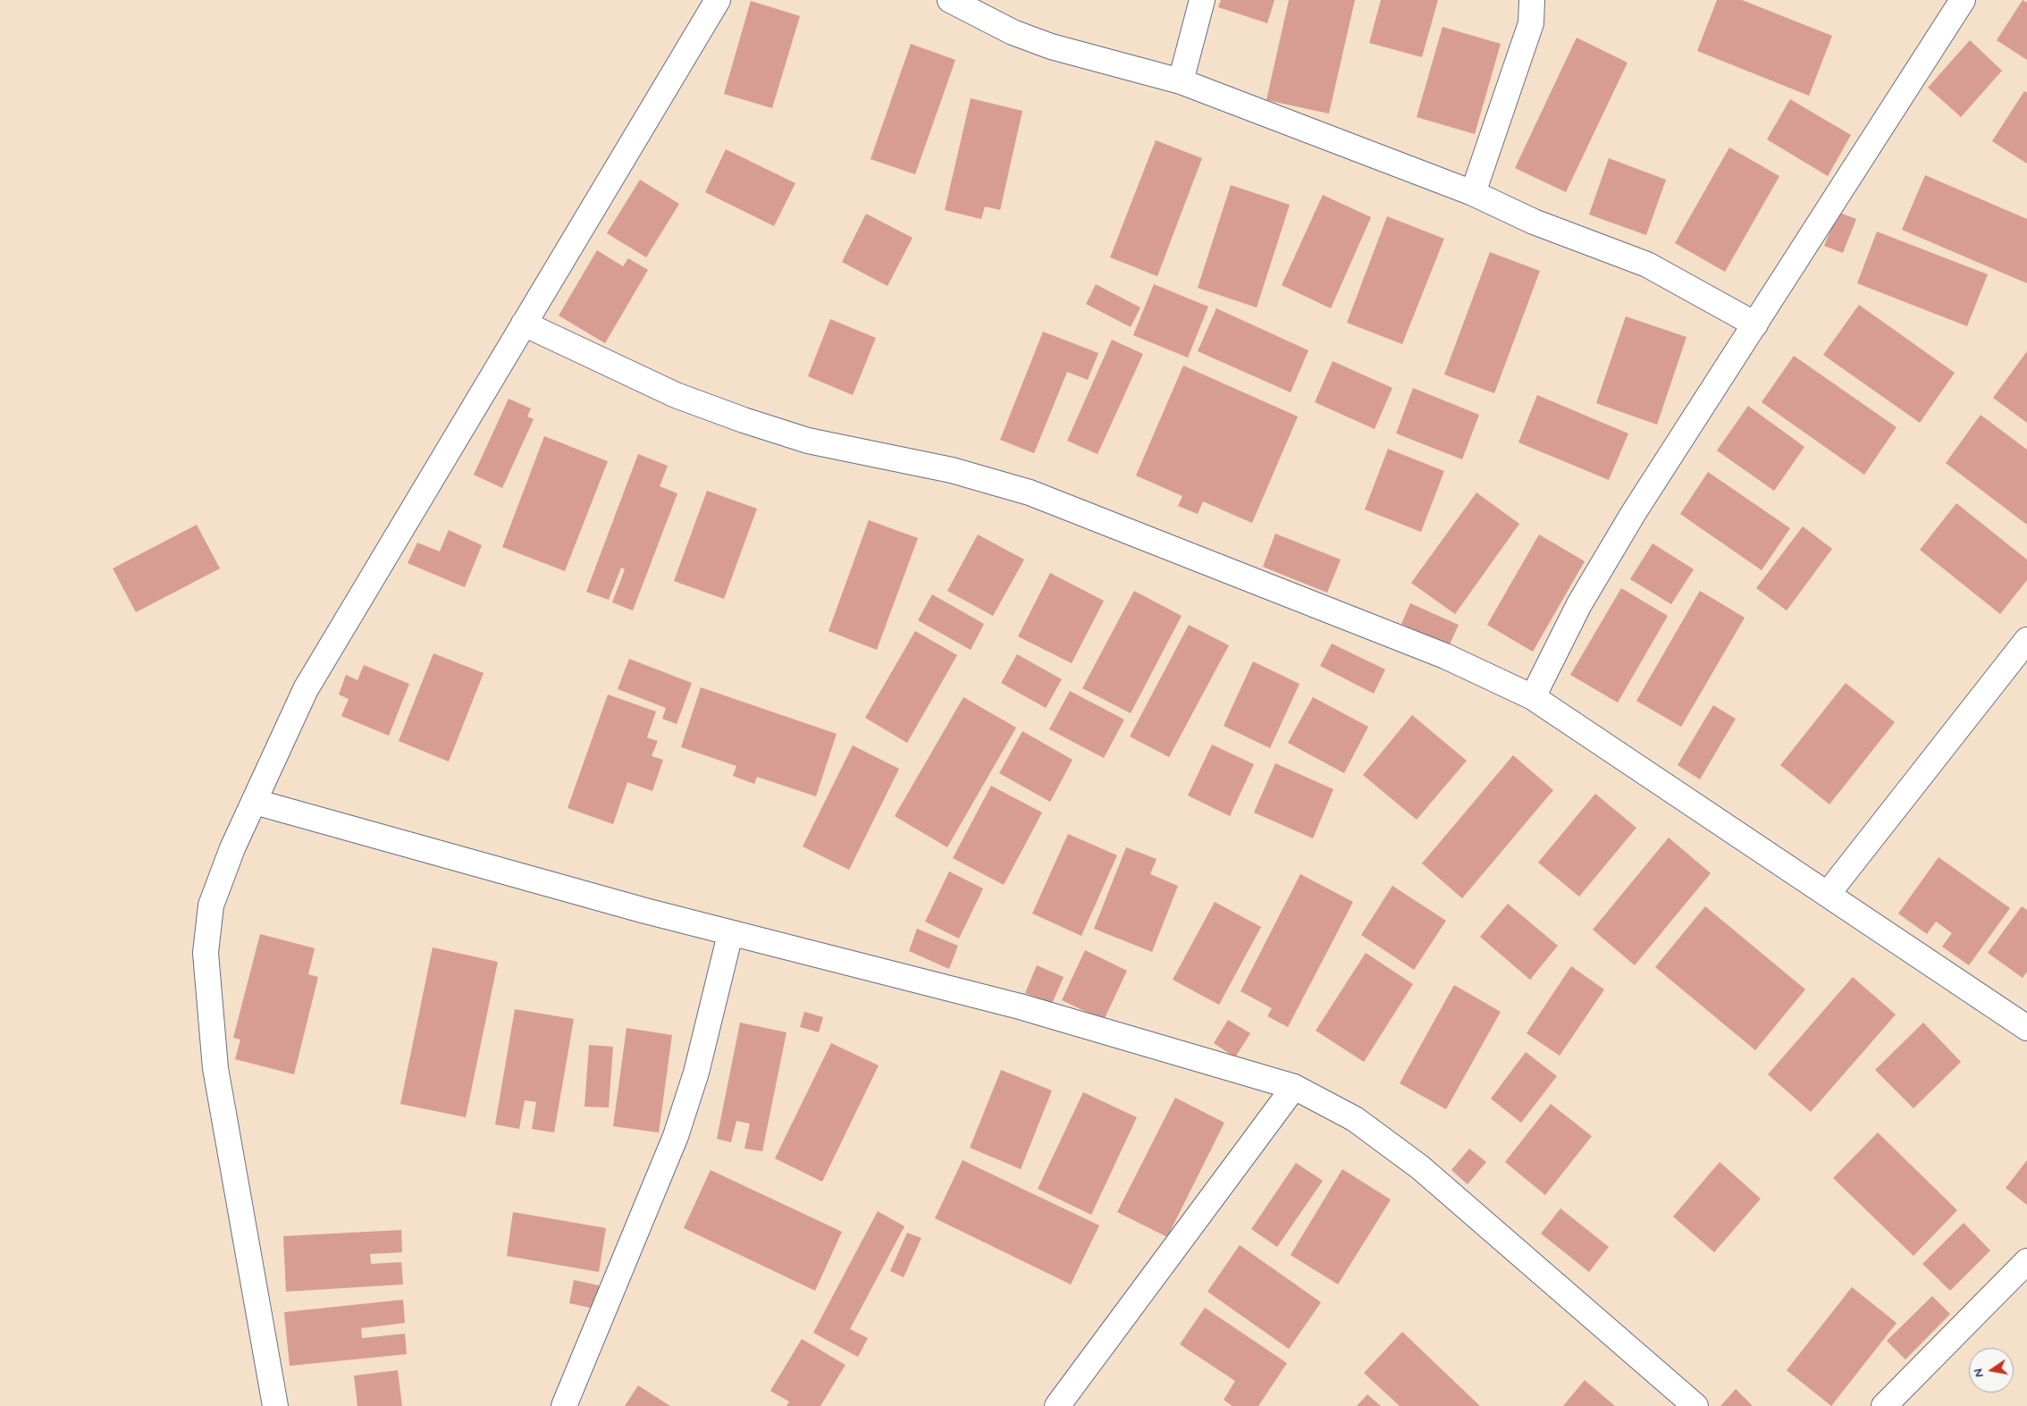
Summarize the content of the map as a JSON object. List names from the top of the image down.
{
  "north": "left"
}
